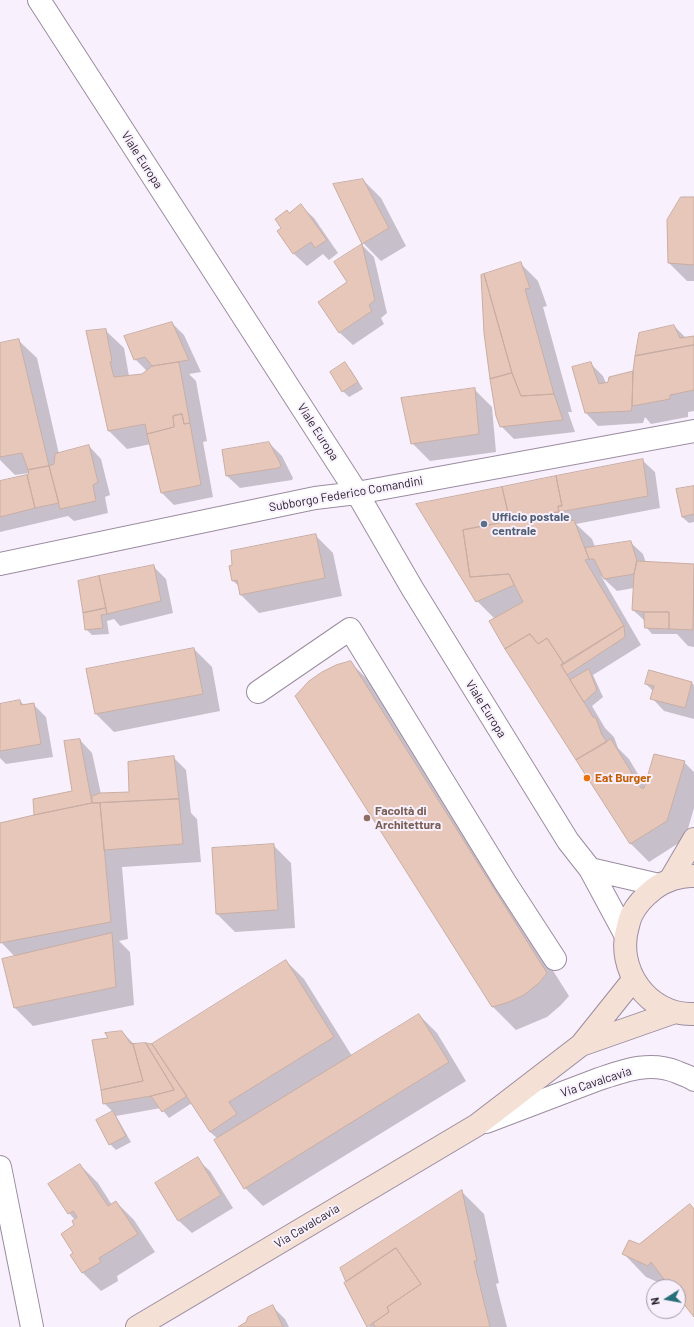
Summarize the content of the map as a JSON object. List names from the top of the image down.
{
  "streets": {
    "main road": ["Via Cavalcavia"],
    "street": ["Viale Europa", "Subborgo Federico Comandini"]
  },
  "crossings": [
    ["Viale Europa", "Subborgo Federico Comandini"]
  ],
  "places": ["Ufficio postale centrale", "Eat Burger", "Facoltà di Architettura"],
  "north": "left"
}
